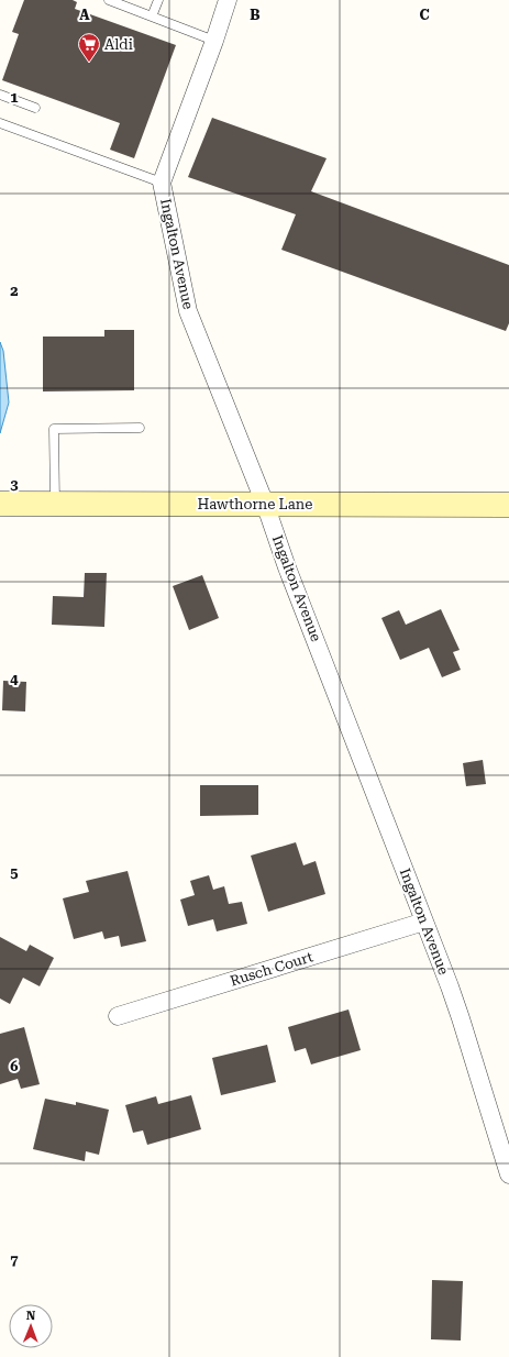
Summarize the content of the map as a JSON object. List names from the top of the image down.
{
  "streets": {
    "street": ["Ingalton Avenue", "Hawthorne Lane", "Rusch Court"]
  },
  "crossings": [
    ["Ingalton Avenue", "Hawthorne Lane"],
    ["Ingalton Avenue", "Rusch Court"]
  ],
  "places": {
    "supermarket": ["Aldi"]
  },
  "north": "top",
  "grid": {
    "columns": ["A", "B", "C"],
    "rows": [
      "1",
      "2",
      "3",
      "4",
      "5",
      "6",
      "7"
    ]
  }
}
